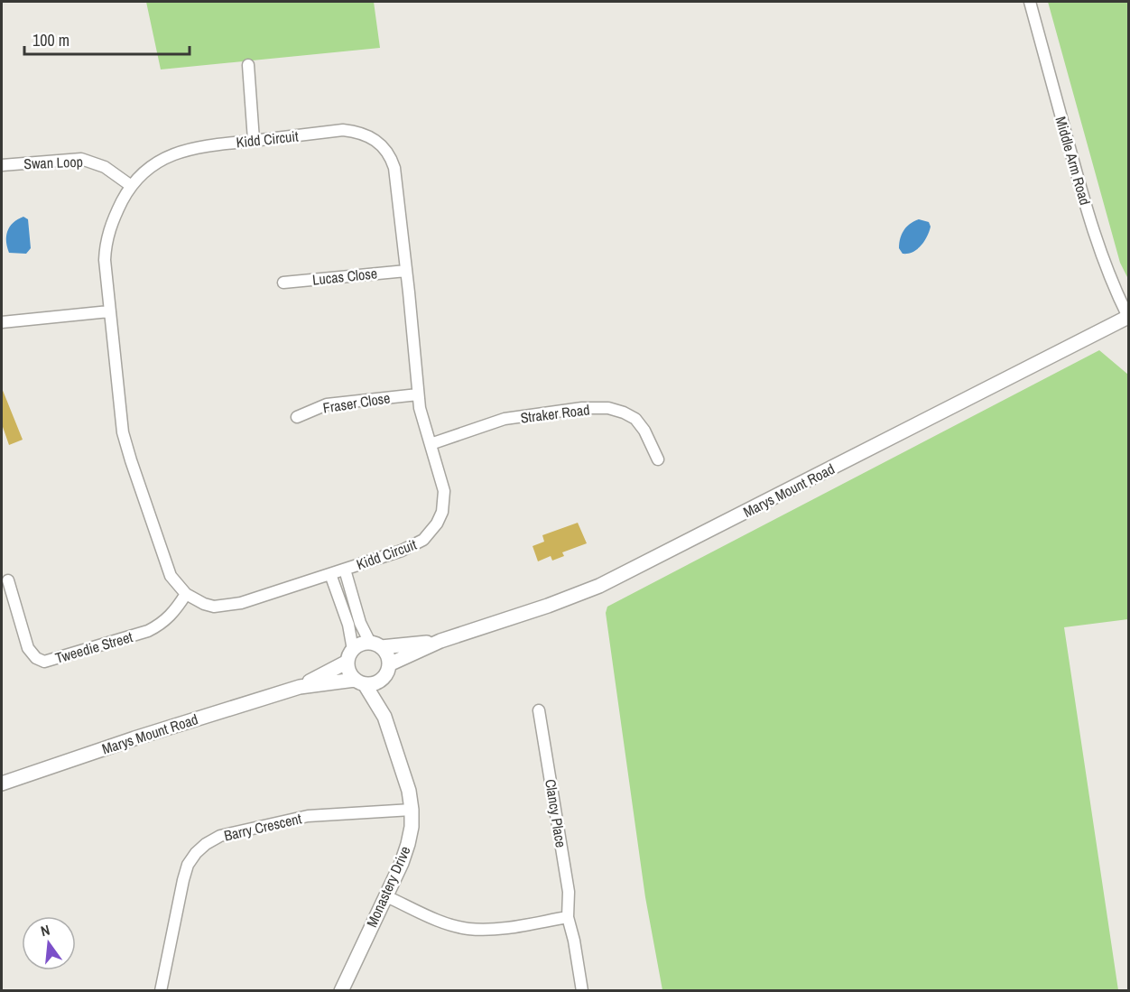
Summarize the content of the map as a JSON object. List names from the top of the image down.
{
  "streets": {
    "street": [
      "Kidd Circuit",
      "Middle Arm Road",
      "Swan Loop",
      "Lucas Close",
      "Fraser Close",
      "Straker Road",
      "Marys Mount Road",
      "Tweedie Street",
      "Clancy Place",
      "Barry Crescent",
      "Monastery Drive"
    ]
  },
  "crossings": [
    ["Kidd Circuit", "Swan Loop"],
    ["Kidd Circuit", "Lucas Close"],
    ["Kidd Circuit", "Fraser Close"],
    ["Kidd Circuit", "Straker Road"],
    ["Kidd Circuit", "Tweedie Street"],
    ["Middle Arm Road", "Marys Mount Road"],
    ["Marys Mount Road", "Monastery Drive"],
    ["Barry Crescent", "Monastery Drive"]
  ],
  "scale_bar": "100 m",
  "north": "top"
}
